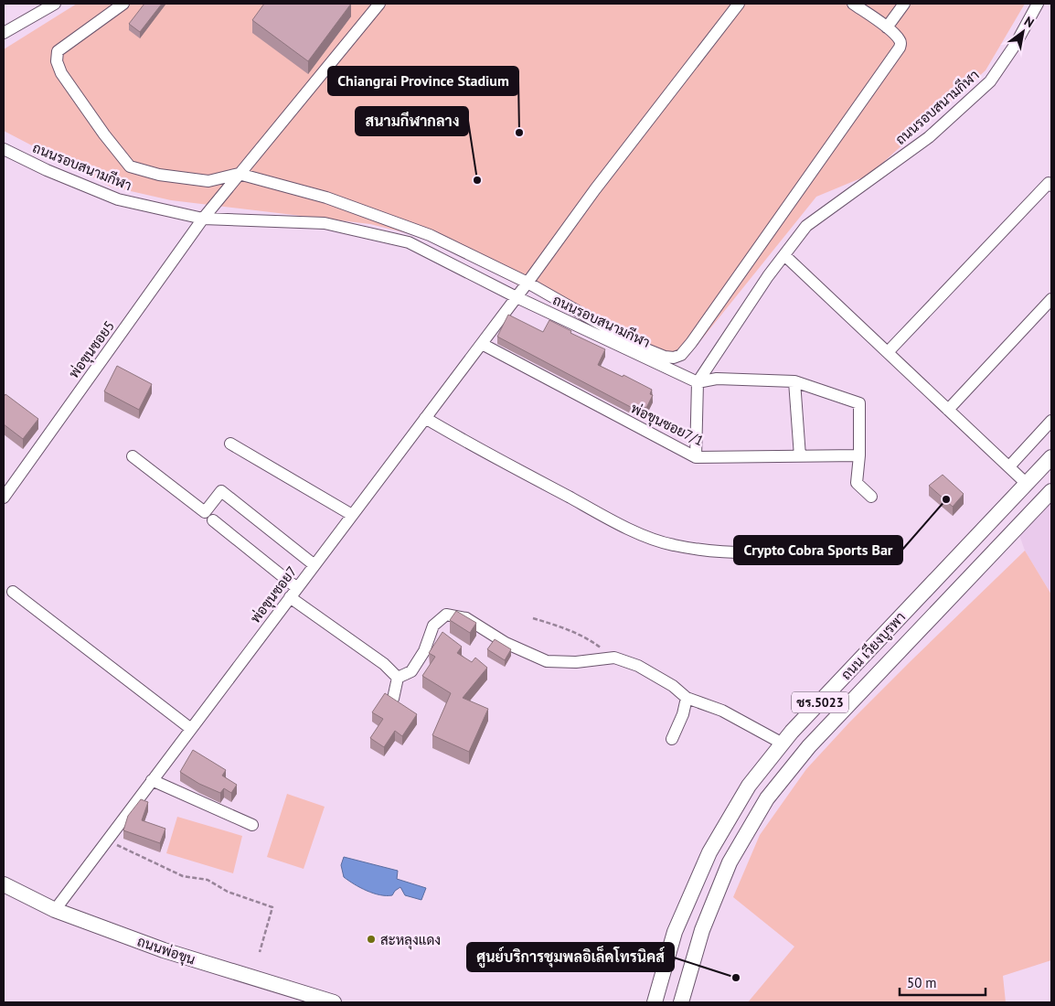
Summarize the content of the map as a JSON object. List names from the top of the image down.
{
  "streets": {
    "main road": ["ถนน เวียงบูรพา", "ชร.5023", "ถนนพ่อขุน"],
    "street": [
      "ถนนรอบสนามกีฬา",
      "พ่อขุนซอย5",
      "พ่อขุนซอย7/1",
      "พ่อขุนซอย7"
    ]
  },
  "crossings": [
    ["ถนนรอบสนามกีฬา", "พ่อขุนซอย5"],
    ["ถนนรอบสนามกีฬา", "พ่อขุนซอย7"],
    ["พ่อขุนซอย7/1", "พ่อขุนซอย7"],
    ["พ่อขุนซอย7", "ถนนพ่อขุน"]
  ],
  "places": [
    "Chiangrai Province Stadium",
    "สนามกีฬากลาง",
    "Crypto Cobra Sports Bar",
    "สะหลุงแดง",
    "ศูนย์บริการชุมพลอิเล็คโทรนิคส์"
  ],
  "scale_bar": "50 m",
  "north": "top right"
}
